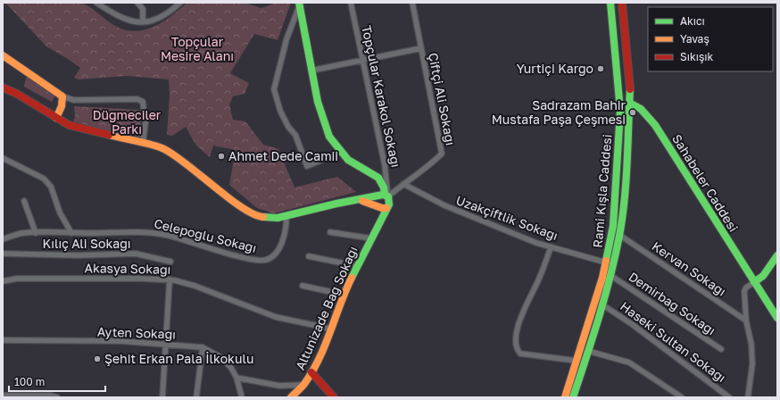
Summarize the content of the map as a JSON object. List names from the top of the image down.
{
  "streets": {
    "main road": ["Sahabeler Caddesi", "Rami Kışla Caddesi", "Altunizade Bağ Sokağı"],
    "street": [
      "Topçular Karakol Sokağı",
      "Çiftçi Ali Sokağı",
      "Uzakçiftlik Sokağı",
      "Celepoğlu Sokağı",
      "Kılıç Ali Sokağı",
      "Akasya Sokağı",
      "Kervan Sokağı",
      "Demirbağ Sokağı",
      "Ayten Sokağı",
      "Haseki Sultan Sokağı"
    ]
  },
  "crossings": [
    ["Topçular Karakol Sokağı", "Çiftçi Ali Sokağı"],
    ["Çiftçi Ali Sokağı", "Uzakçiftlik Sokağı"],
    ["Sahabeler Caddesi", "Rami Kışla Caddesi"],
    ["Rami Kışla Caddesi", "Uzakçiftlik Sokağı"],
    ["Rami Kışla Caddesi", "Kervan Sokağı"],
    ["Rami Kışla Caddesi", "Demirbağ Sokağı"],
    ["Rami Kışla Caddesi", "Haseki Sultan Sokağı"],
    ["Akasya Sokağı", "Altunizade Bağ Sokağı"]
  ],
  "parks": ["Topçular Mesire Alanı", "Düğmeciler Parkı"],
  "places": [
    "Yurtiçi Kargo",
    "Sadrazam Bahir Mustafa Paşa Çeşmesi",
    "Ahmet Dede Camii",
    "Şehit Erkan Pala İlkokulu"
  ],
  "legend": ["Akıcı", "Yavaş", "Sıkışık"],
  "scale_bar": "100 m"
}
